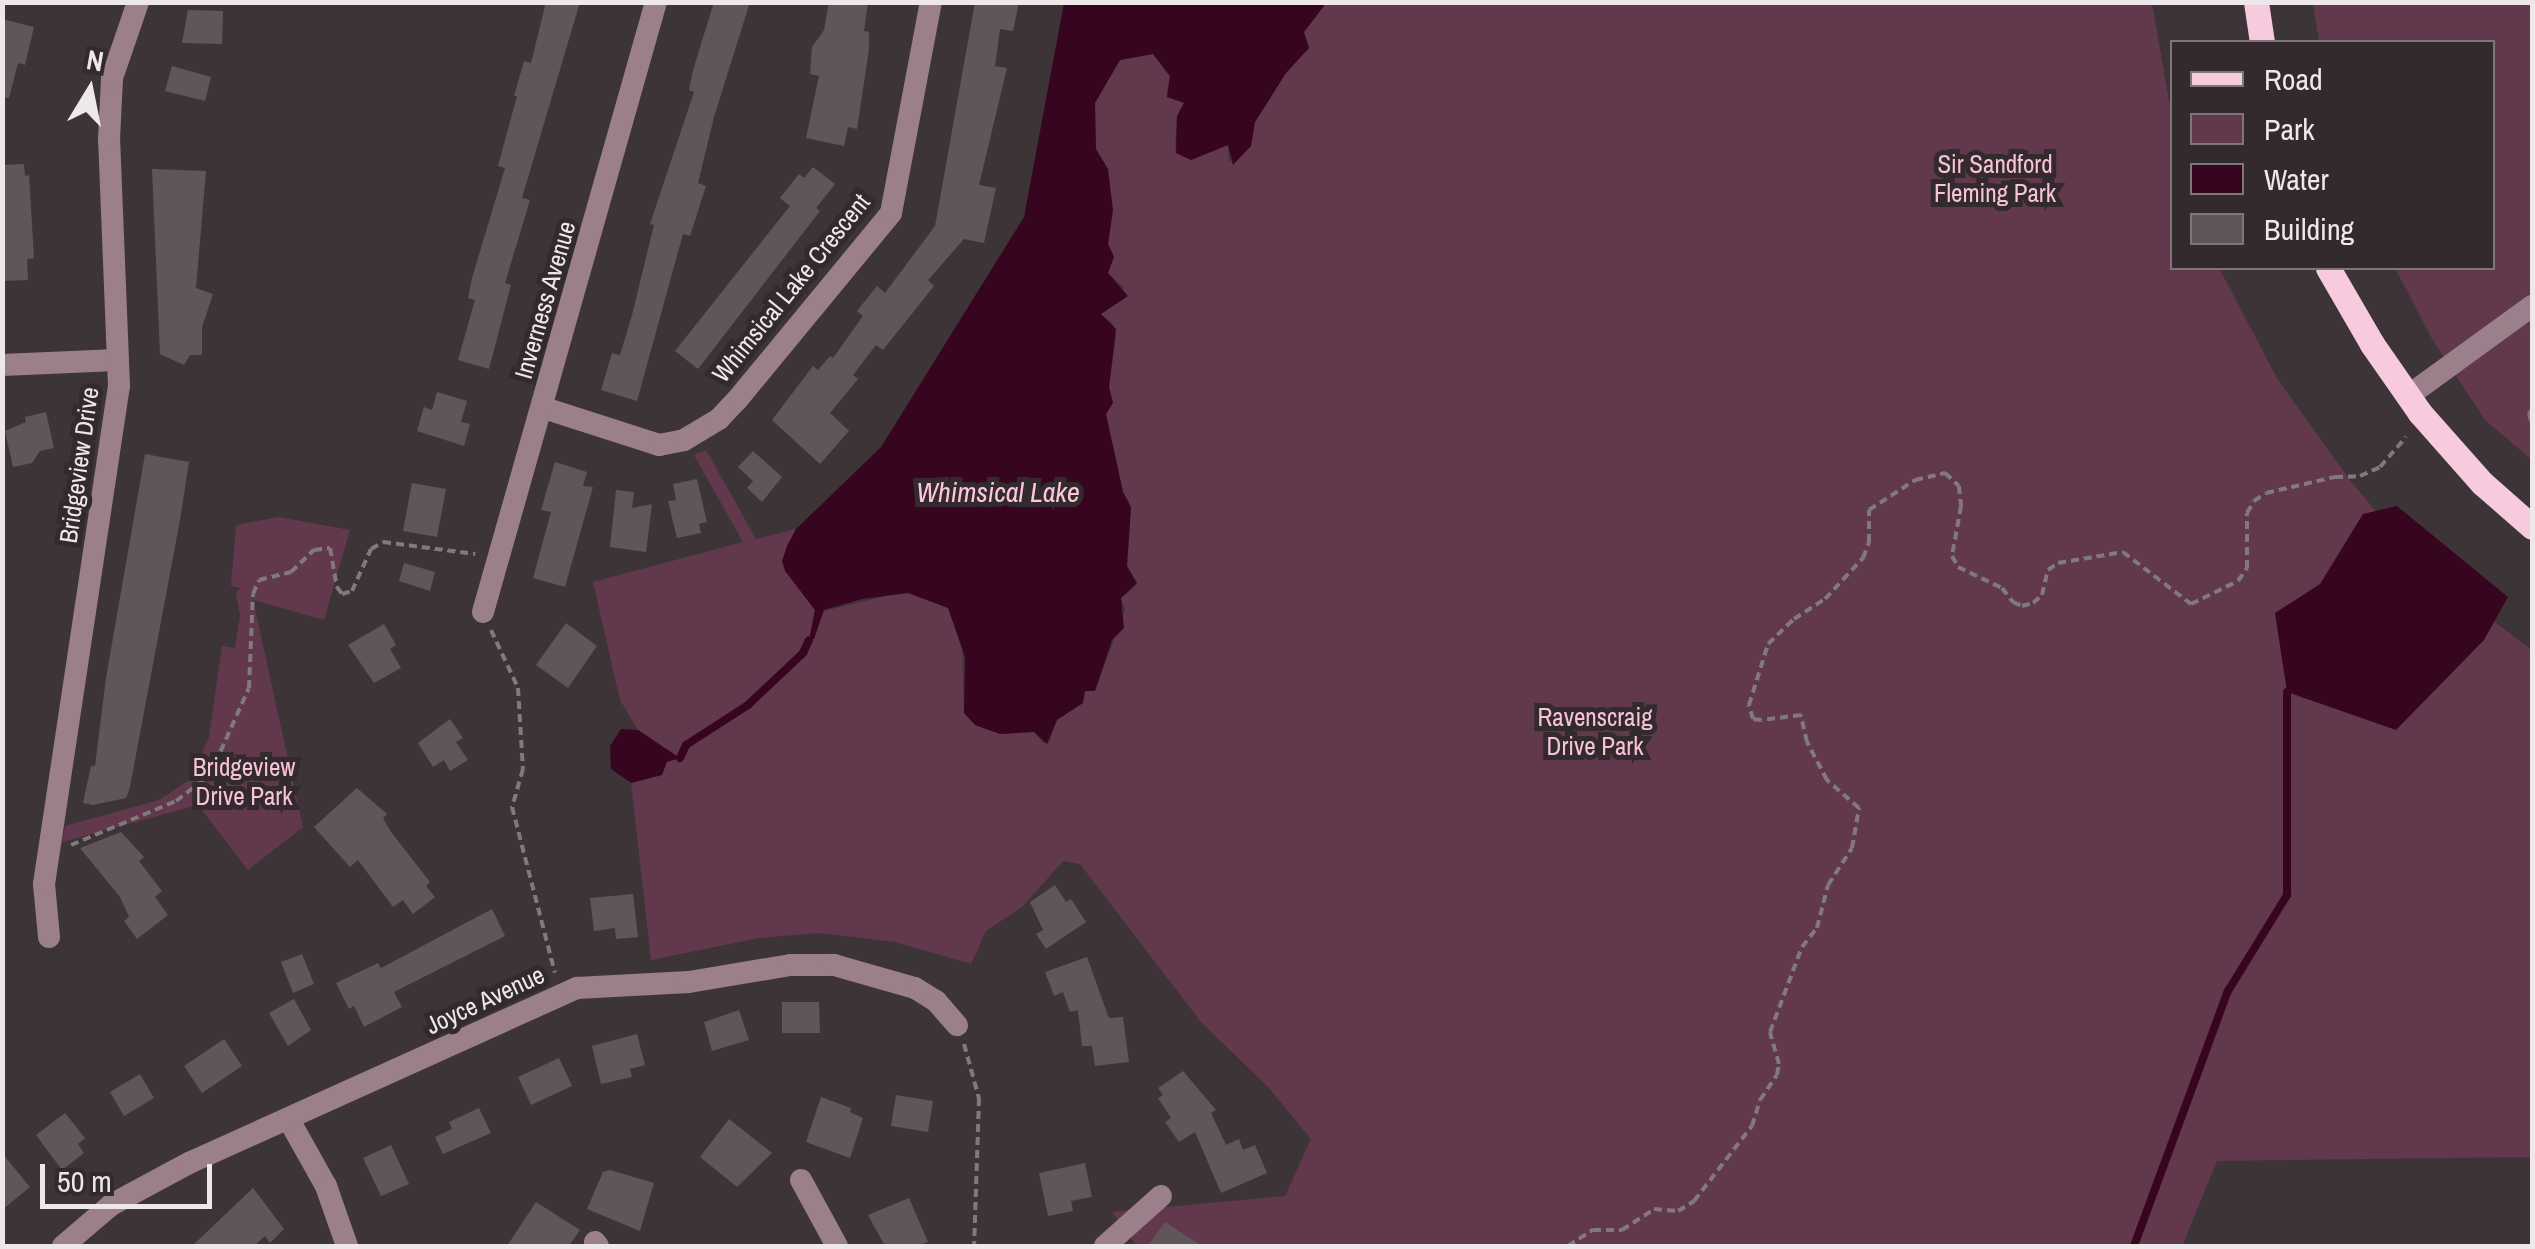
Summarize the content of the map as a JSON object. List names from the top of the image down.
{
  "streets": {
    "street": [
      "Whimsical Lake Crescent",
      "Inverness Avenue",
      "Bridgeview Drive",
      "Joyce Avenue"
    ]
  },
  "crossings": [
    ["Whimsical Lake Crescent", "Inverness Avenue"]
  ],
  "water": ["Whimsical Lake"],
  "parks": ["Sir Sandford Fleming Park", "Ravenscraig Drive Park", "Bridgeview Drive Park"],
  "legend": [
    "Road",
    "Park",
    "Water",
    "Building"
  ],
  "scale_bar": "50 m",
  "north": "top"
}
